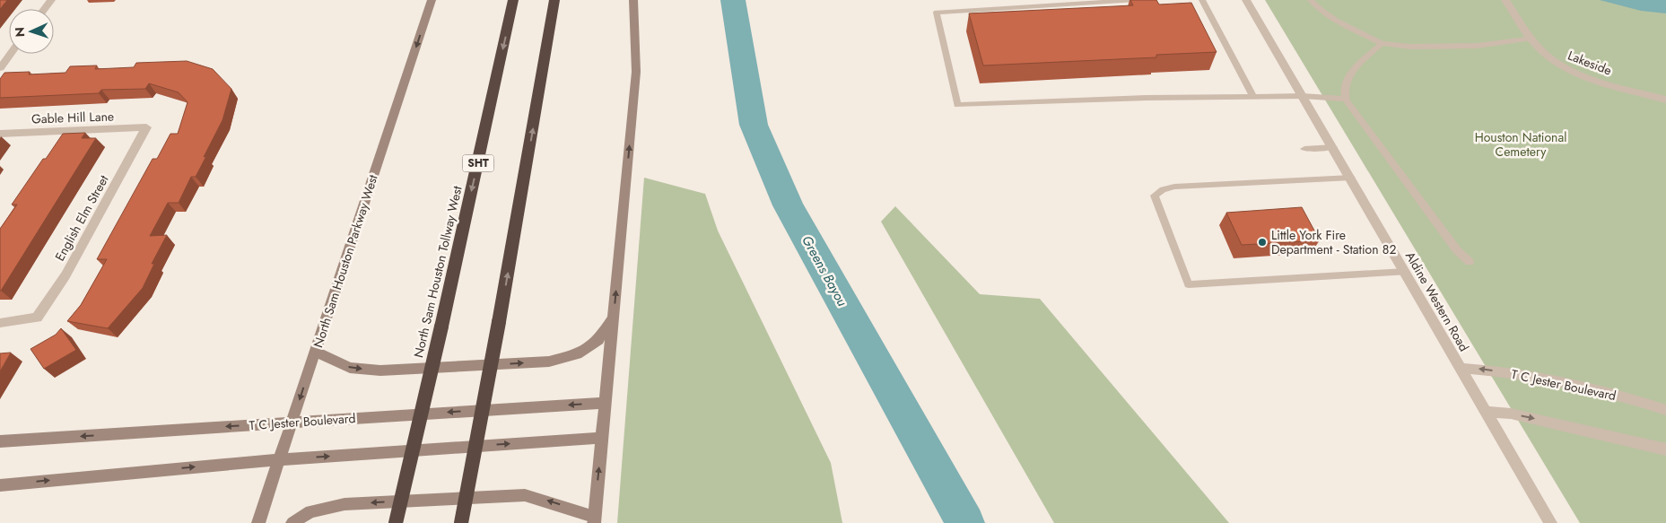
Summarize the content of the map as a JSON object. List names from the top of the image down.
{
  "streets": {
    "highway": ["SHT", "North Sam Houston Tollway West"],
    "main road": ["North Sam Houston Parkway West", "T C Jester Boulevard"],
    "street": [
      "Lakeside",
      "Gable Hill Lane",
      "English Elm Street",
      "Aldine Western Road"
    ]
  },
  "crossings": [
    ["Gable Hill Lane", "English Elm Street"],
    ["North Sam Houston Parkway West", "T C Jester Boulevard"],
    ["Aldine Western Road", "T C Jester Boulevard"]
  ],
  "one_way": ["North Sam Houston Parkway West", "T C Jester Boulevard"],
  "water": ["Greens Bayou"],
  "parks": ["Houston National Cemetery"],
  "places": ["Little York Fire Department - Station 82"],
  "north": "left"
}
